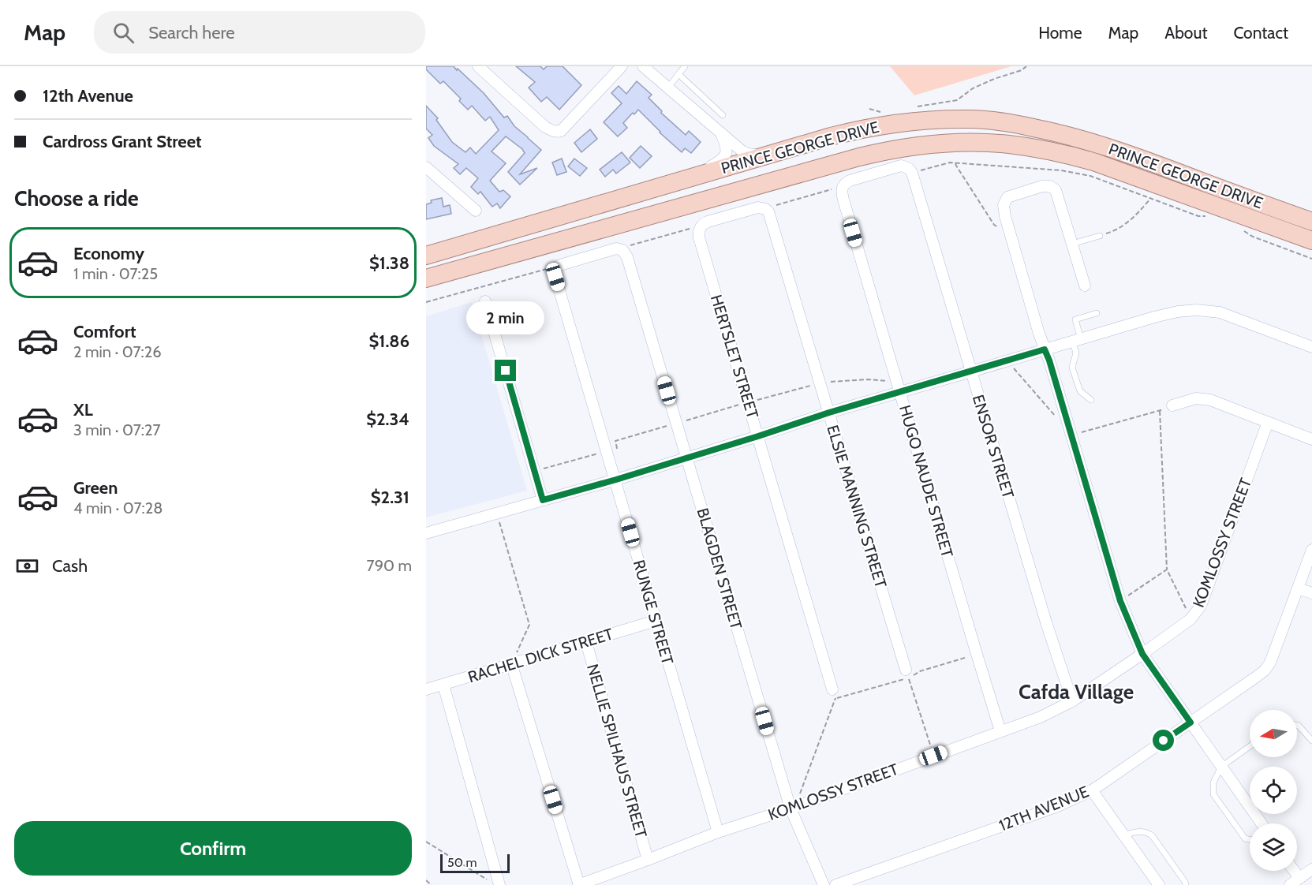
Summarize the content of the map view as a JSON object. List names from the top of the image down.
{
  "streets": {
    "main road": ["PRINCE GEORGE DRIVE"],
    "street": [
      "HERTSLET STREET",
      "ENSOR STREET",
      "HUGO NAUDE STREET",
      "ELSIE MANNING STREET",
      "KOMLOSSY STREET",
      "BLAGDEN STREET",
      "RUNGE STREET",
      "RACHEL DICK STREET",
      "NELLIE SPILHAUS STREET",
      "12TH AVENUE"
    ]
  },
  "crossings": [
    ["HERTSLET STREET", "ELSIE MANNING STREET"],
    ["ENSOR STREET", "HUGO NAUDE STREET"],
    ["ENSOR STREET", "KOMLOSSY STREET"],
    ["HUGO NAUDE STREET", "KOMLOSSY STREET"],
    ["KOMLOSSY STREET", "BLAGDEN STREET"],
    ["KOMLOSSY STREET", "RUNGE STREET"],
    ["KOMLOSSY STREET", "NELLIE SPILHAUS STREET"],
    ["BLAGDEN STREET", "RUNGE STREET"],
    ["RUNGE STREET", "RACHEL DICK STREET"],
    ["RACHEL DICK STREET", "NELLIE SPILHAUS STREET"]
  ],
  "districts": ["Cafda Village"],
  "scale_bar": "50 m",
  "north": "left",
  "page": {
    "header": "Map",
    "search": "Search here",
    "nav": [
      "Home",
      "Map",
      "About",
      "Contact"
    ],
    "banner": ["12th Avenue", "Cardross Grant Street"],
    "heading": "Choose a ride",
    "list": [
      {
        "name": "Economy",
        "note": "1 min · 07:25",
        "value": "$1.38"
      },
      {
        "name": "Comfort",
        "note": "2 min · 07:26",
        "value": "$1.86"
      },
      {
        "name": "XL",
        "note": "3 min · 07:27",
        "value": "$2.34"
      },
      {
        "name": "Green",
        "note": "4 min · 07:28",
        "value": "$2.31"
      }
    ],
    "bubble": "2 min",
    "pay": ["Cash", "790 m"],
    "buttons": "Confirm",
    "scale": "50 m"
  }
}
